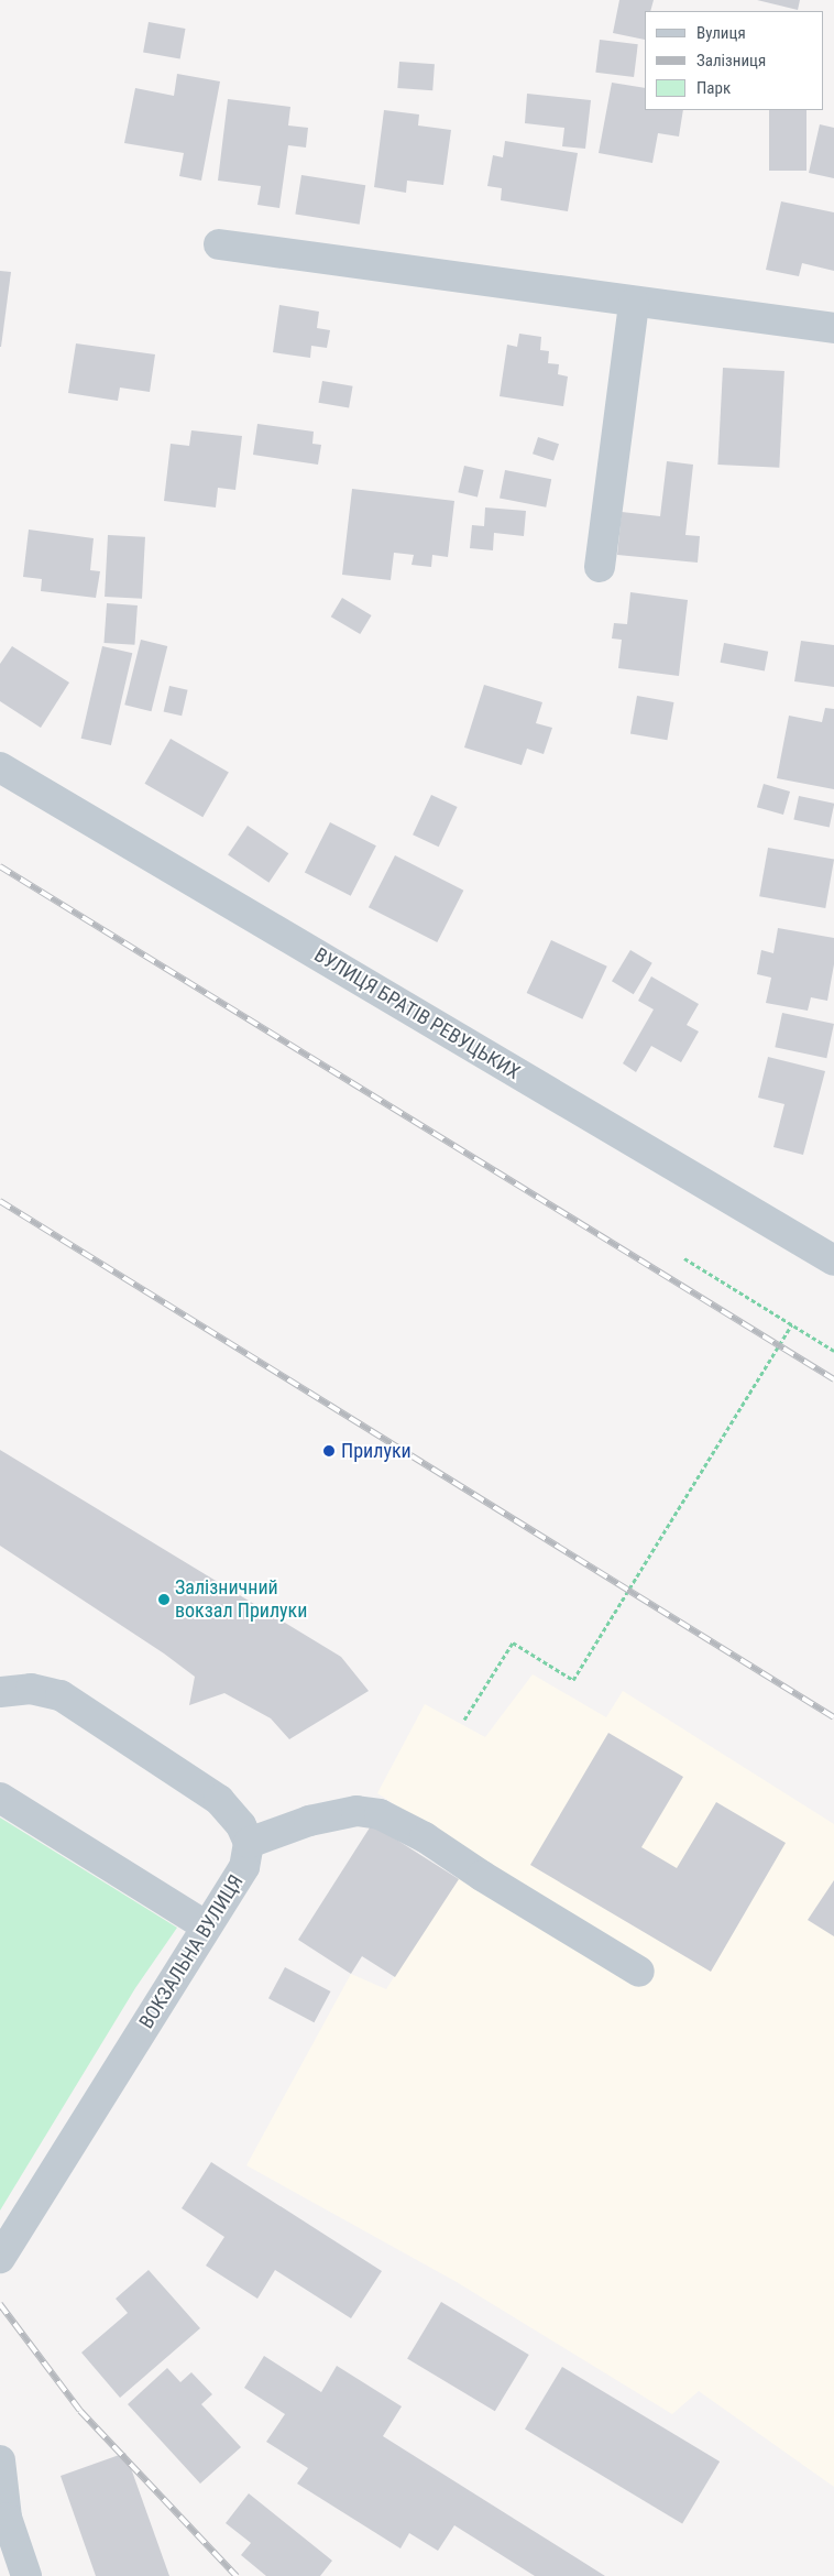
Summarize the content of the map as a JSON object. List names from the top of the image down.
{
  "streets": {
    "street": ["ВУЛИЦЯ БРАТІВ РЕВУЦЬКИХ", "ВОКЗАЛЬНА ВУЛИЦЯ"]
  },
  "places": ["Прилуки", "Залізничний вокзал Прилуки"],
  "legend": ["Вулиця", "Залізниця", "Парк"]
}
